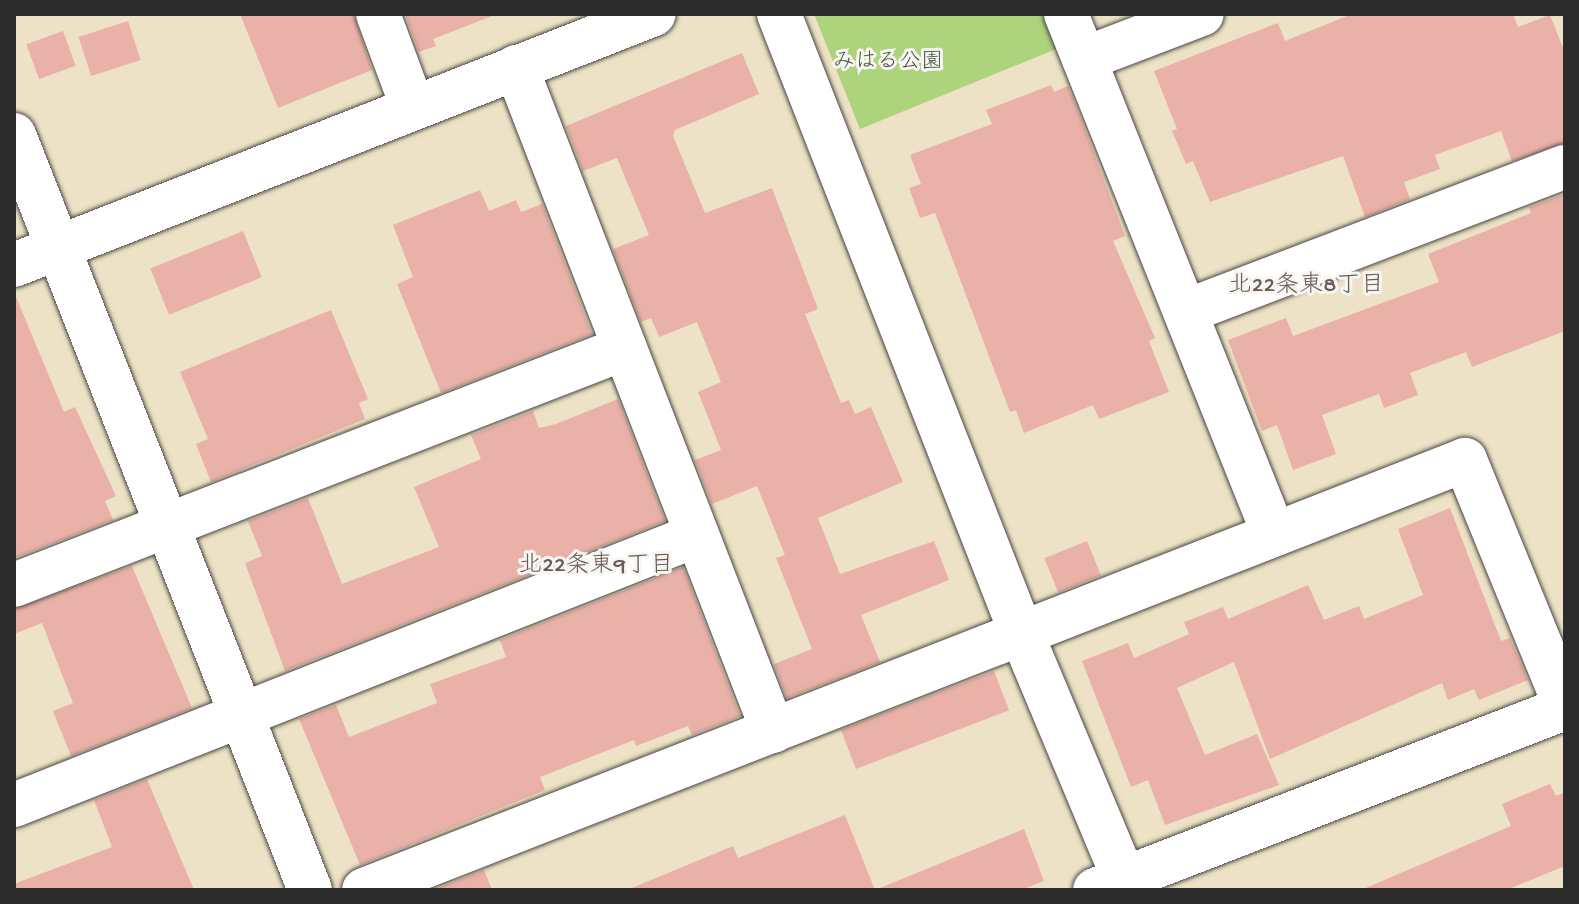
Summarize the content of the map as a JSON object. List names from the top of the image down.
{
  "districts": ["北22条東8丁目", "北22条東9丁目"],
  "parks": ["みはる公園"]
}
